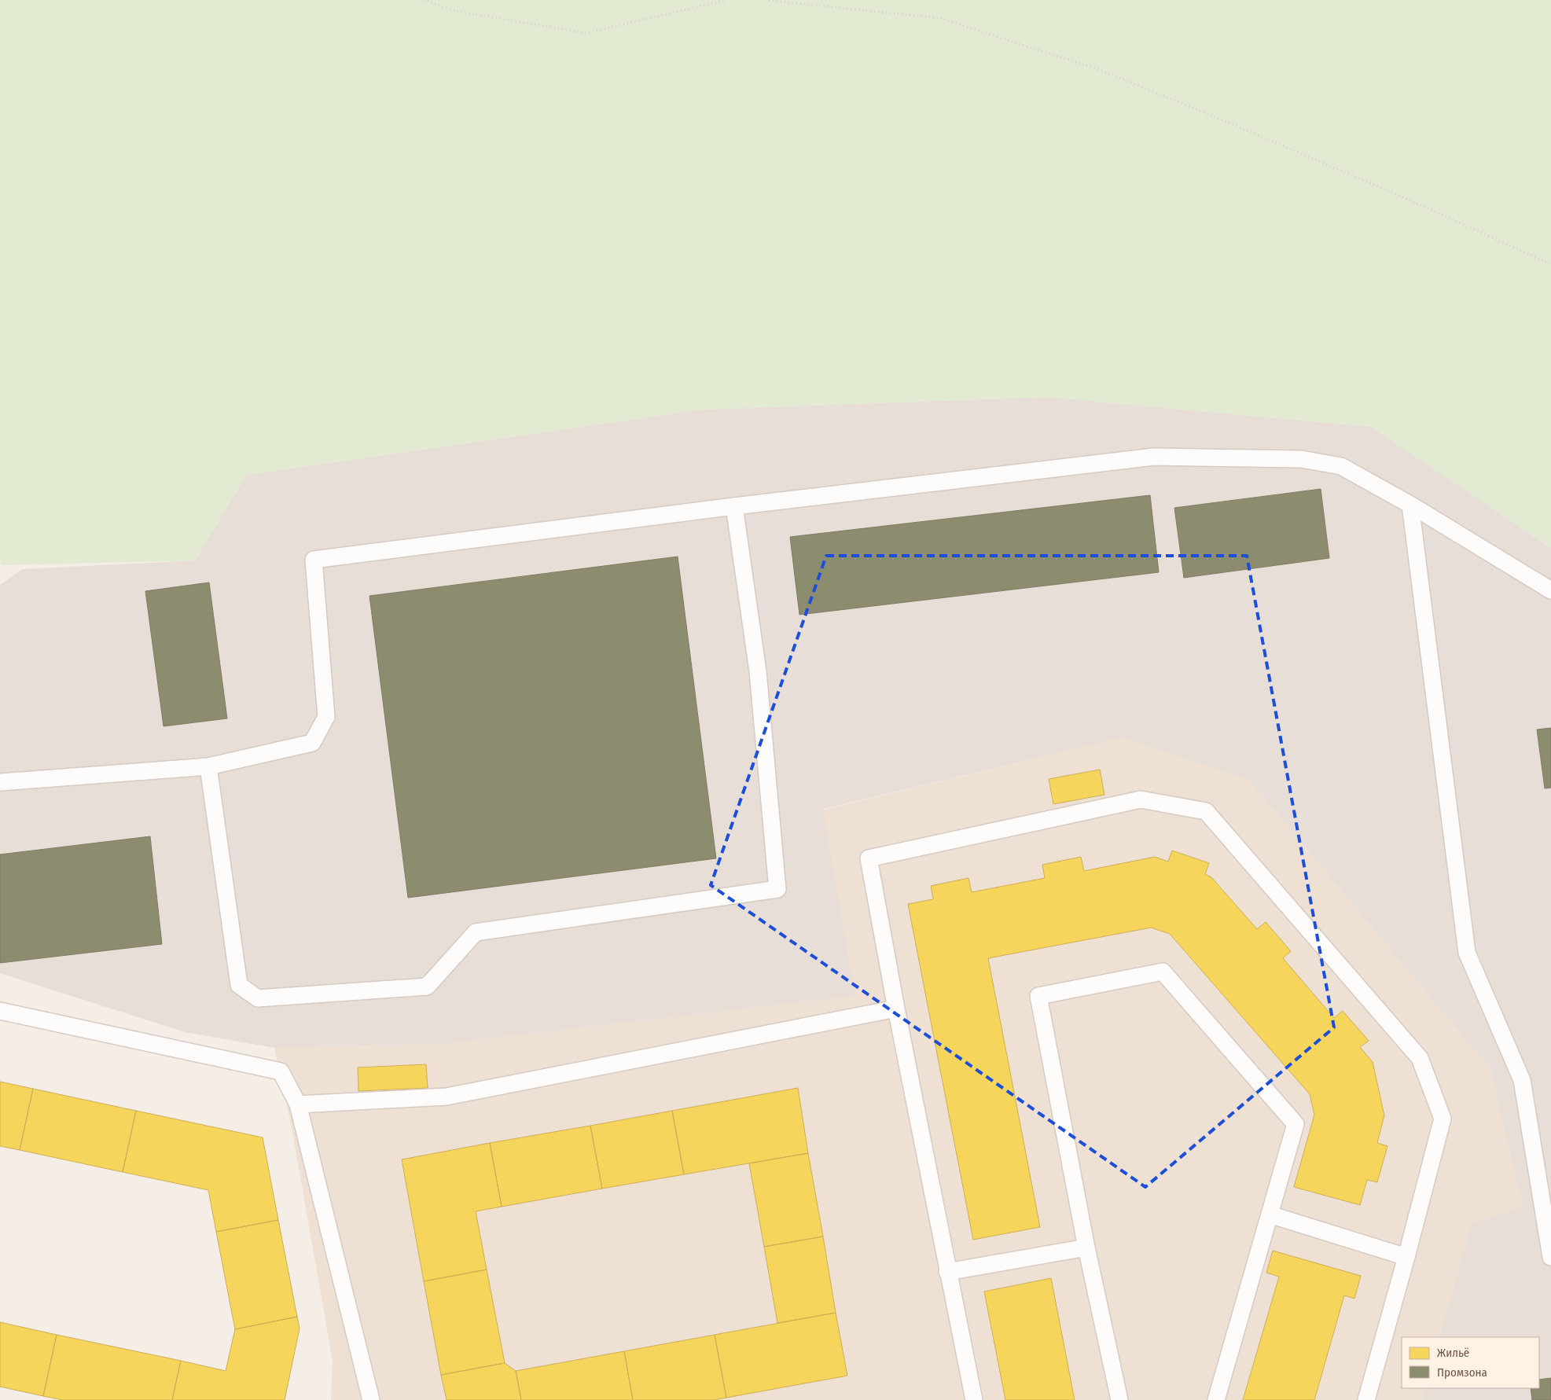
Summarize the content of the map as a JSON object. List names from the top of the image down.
{
  "legend": ["Жильё", "Промзона"]
}
